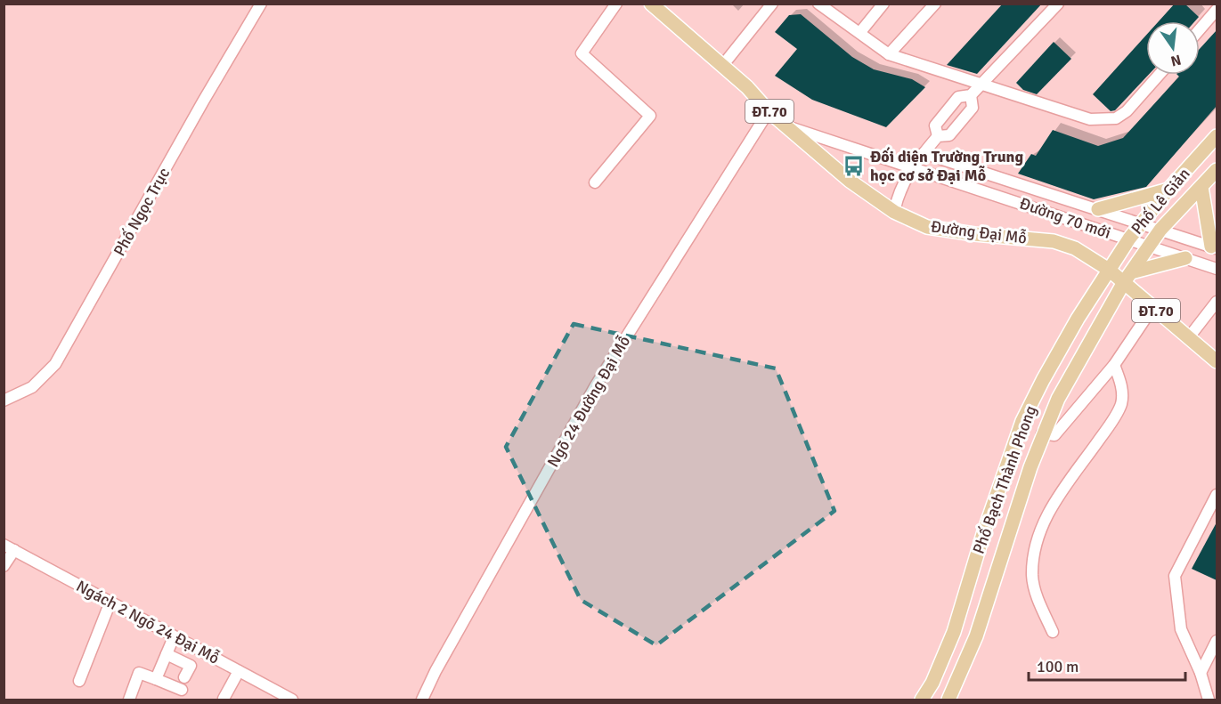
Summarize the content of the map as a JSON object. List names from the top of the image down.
{
  "streets": {
    "main road": [
      "ĐT.70",
      "Phố Lê Giản",
      "Đường Đại Mỗ",
      "Phố Bạch Thành Phong"
    ],
    "street": [
      "Phố Ngọc Trục",
      "Đường 70 mới",
      "Ngõ 24 Đường Đại Mỗ",
      "Ngách 2 Ngõ 24 Đại Mỗ"
    ]
  },
  "crossings": [
    ["Phố Lê Giản", "Đường 70 mới"],
    ["Phố Lê Giản", "Đường Đại Mỗ"],
    ["Phố Lê Giản", "Phố Bạch Thành Phong"],
    ["Đường 70 mới", "Đường Đại Mỗ"],
    ["Đường Đại Mỗ", "Ngõ 24 Đường Đại Mỗ"],
    ["Đường Đại Mỗ", "Phố Bạch Thành Phong"]
  ],
  "places": {
    "bus stop": ["Đối diện Trường Trung học cơ sở Đại Mỗ"]
  },
  "scale_bar": "100 m",
  "north": "bottom"
}
